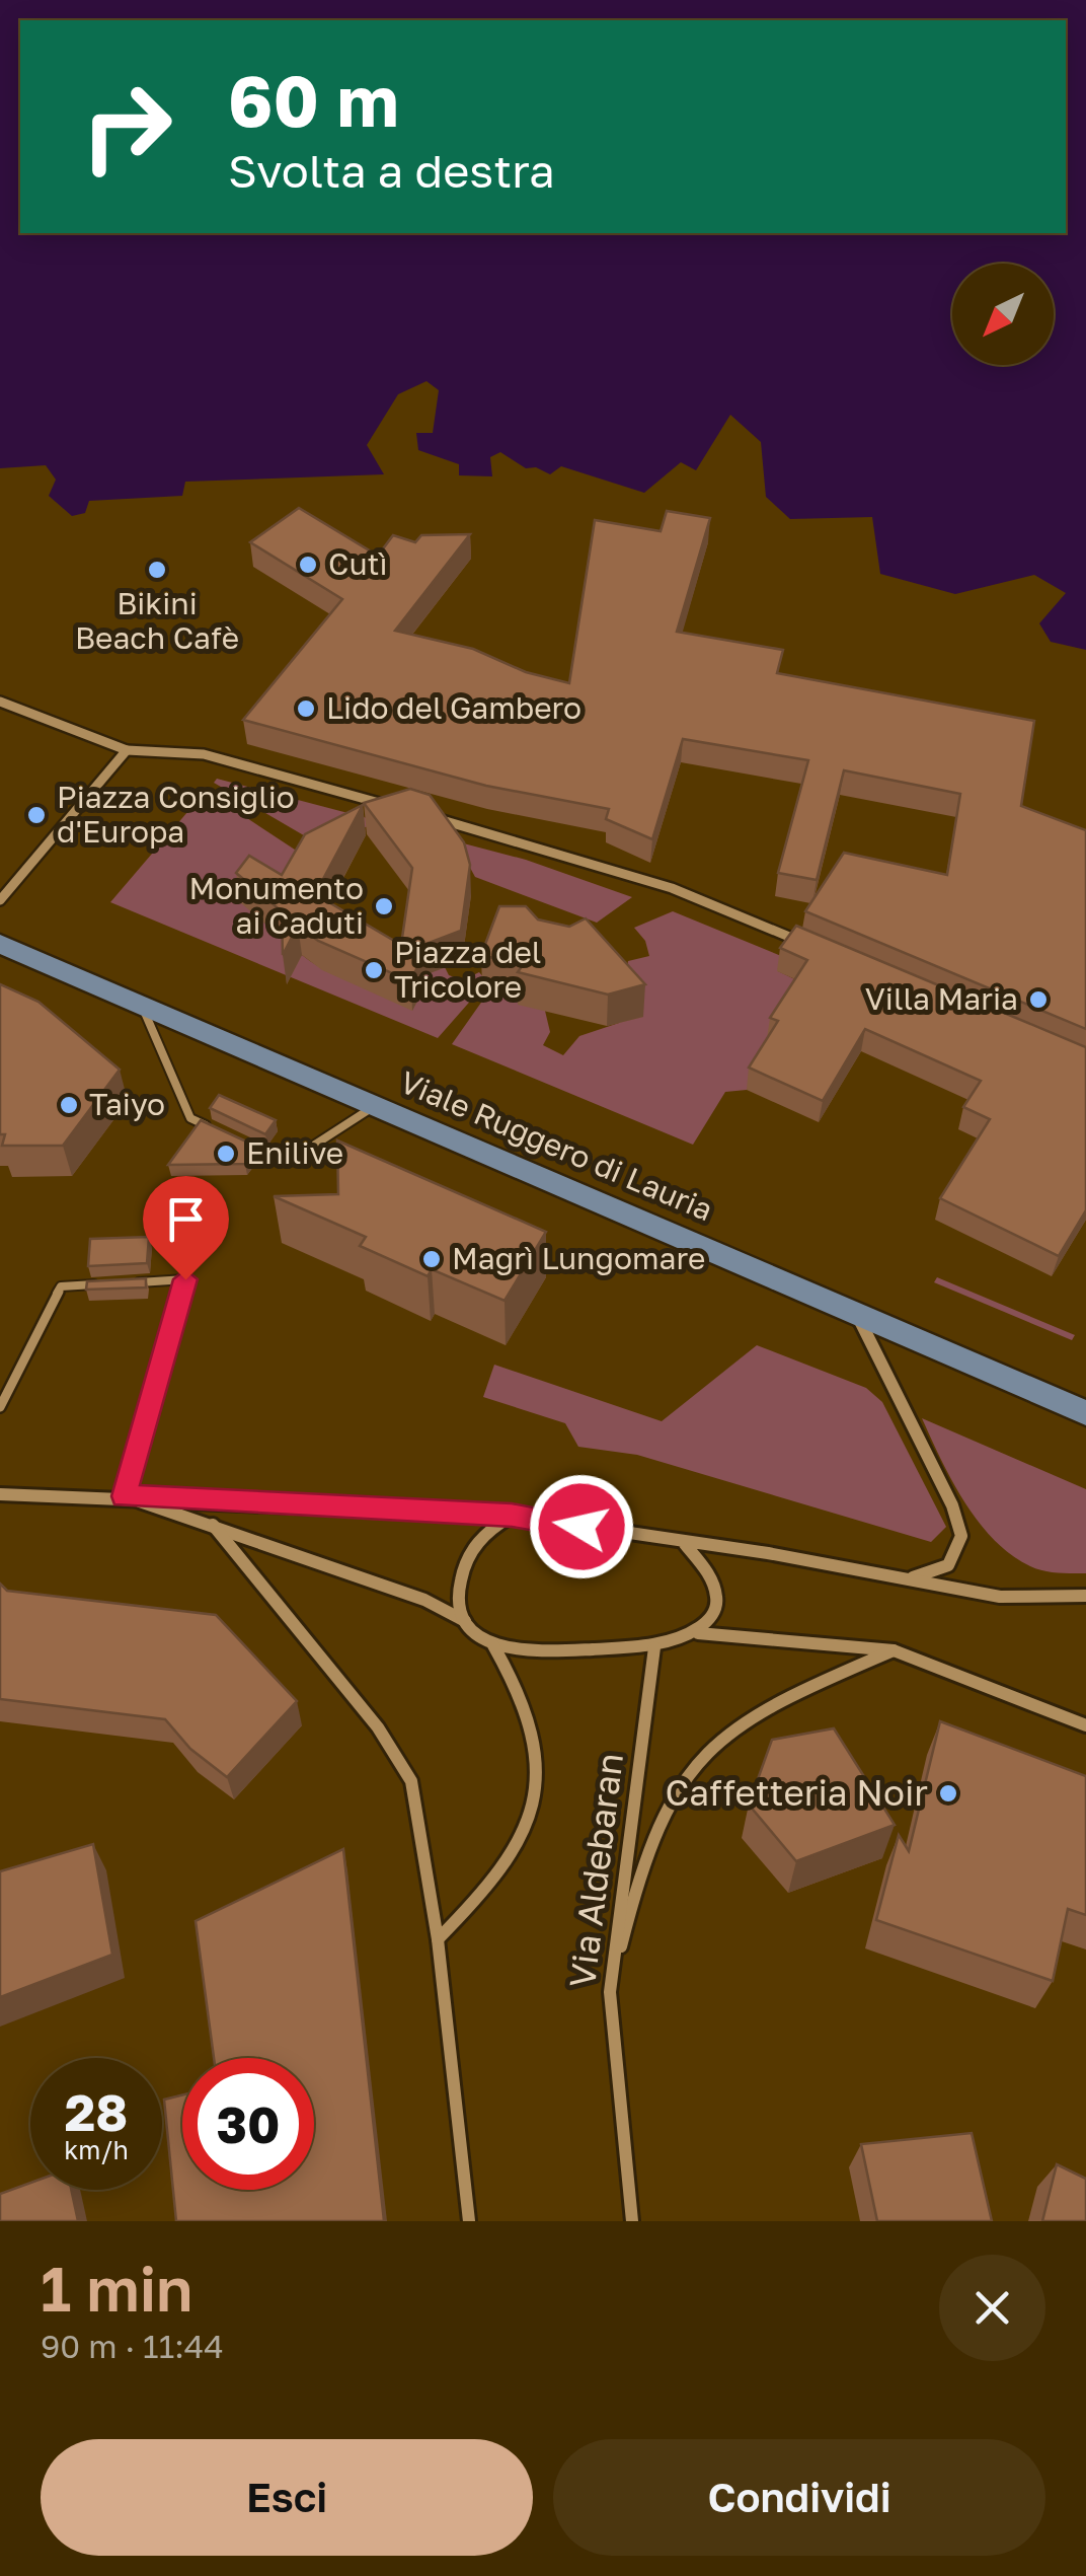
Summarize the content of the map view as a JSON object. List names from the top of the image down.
{
  "streets": {
    "main road": ["Viale Ruggero di Lauria"],
    "street": ["Via Aldebaran"]
  },
  "places": [
    "Cutì",
    "Bikini Beach Cafè",
    "Lido del Gambero",
    "Piazza Consiglio d'Europa",
    "Monumento ai Caduti",
    "Piazza del Tricolore",
    "Villa Maria",
    "Taiyo",
    "Enilive",
    "Magrì Lungomare",
    "Caffetteria Noir"
  ],
  "north": "bottom left",
  "page": {
    "turn": ["60 m", "Svolta a destra"],
    "speed": "28 km/h",
    "limit": "30",
    "heading": ["1 min", "90 m · 11:44"],
    "buttons": ["Esci", "Condividi"]
  }
}
